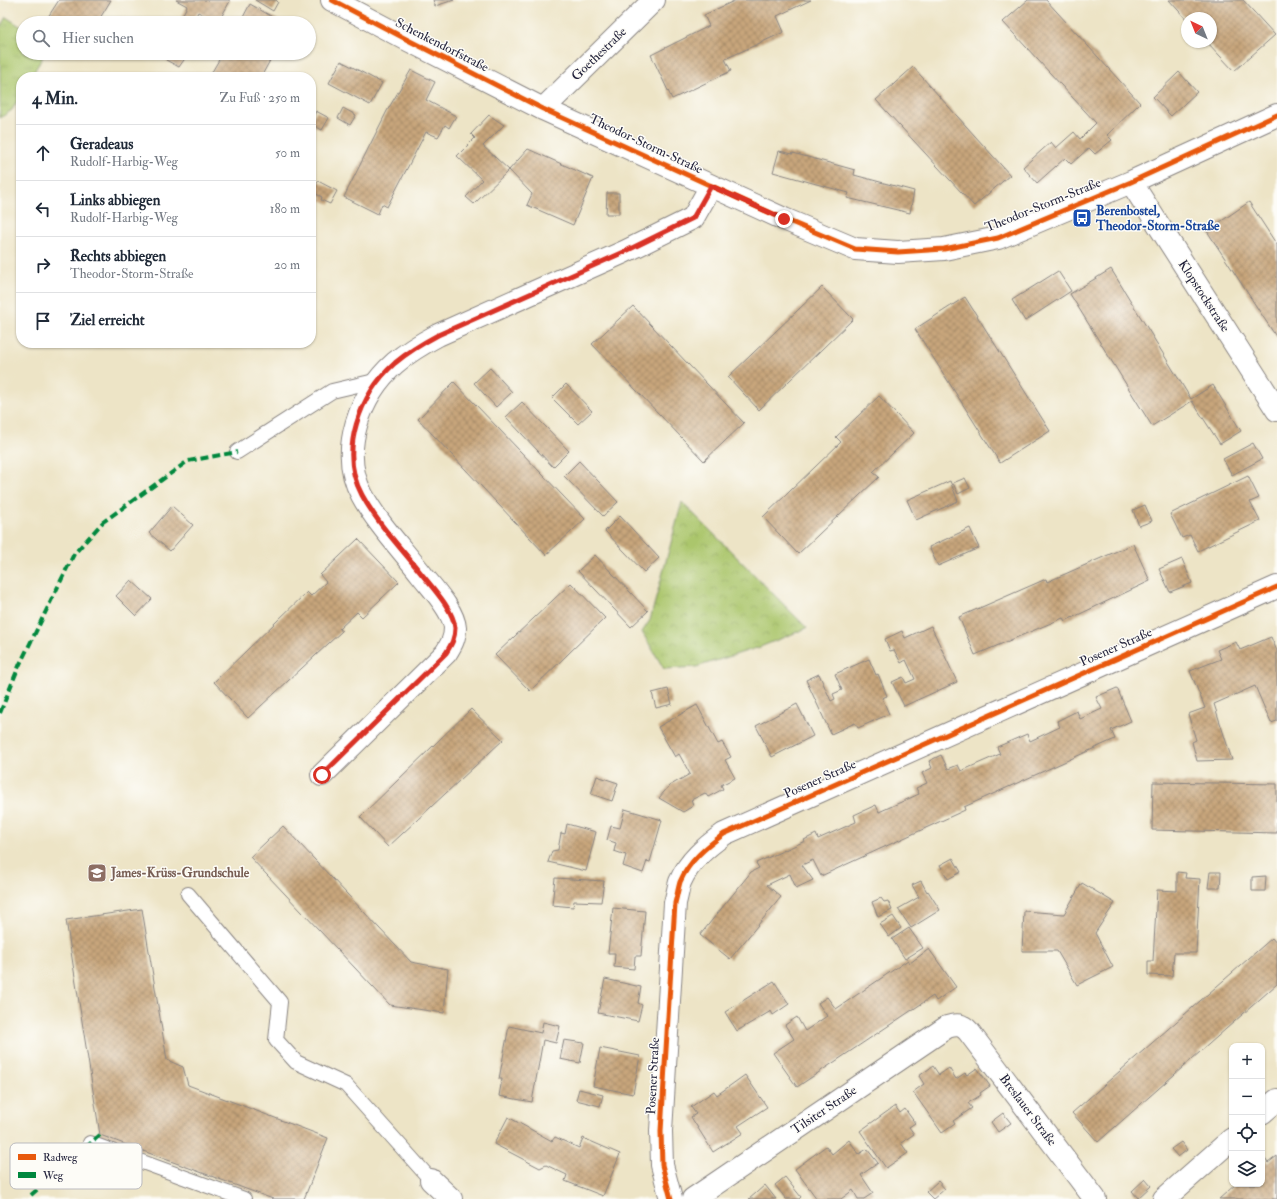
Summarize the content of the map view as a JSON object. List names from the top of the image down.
{
  "streets": {
    "street": [
      "Schenkendorfstraße",
      "Goethestraße",
      "Theodor-Storm-Straße",
      "Klopstockstraße",
      "Posener Straße",
      "Tilsiter Straße",
      "Breslauer Straße"
    ]
  },
  "crossings": [
    ["Schenkendorfstraße", "Goethestraße"],
    ["Schenkendorfstraße", "Theodor-Storm-Straße"],
    ["Goethestraße", "Theodor-Storm-Straße"],
    ["Theodor-Storm-Straße", "Klopstockstraße"],
    ["Tilsiter Straße", "Breslauer Straße"]
  ],
  "places": {
    "bus stop": ["Berenbostel, Theodor-Storm-Straße"],
    "school or university": ["James-Krüss-Grundschule"]
  },
  "legend": ["Radweg", "Weg"],
  "north": "top left",
  "page": {
    "search": "Hier suchen",
    "heading": ["4 Min.", "Zu Fuß · 250 m"],
    "list": [
      ["Geradeaus", "Rudolf-Harbig-Weg", "50 m"],
      ["Links abbiegen", "Rudolf-Harbig-Weg", "180 m"],
      ["Rechts abbiegen", "Theodor-Storm-Straße", "20 m"],
      "Ziel erreicht"
    ],
    "map_buttons": ["+", "−"]
  }
}
